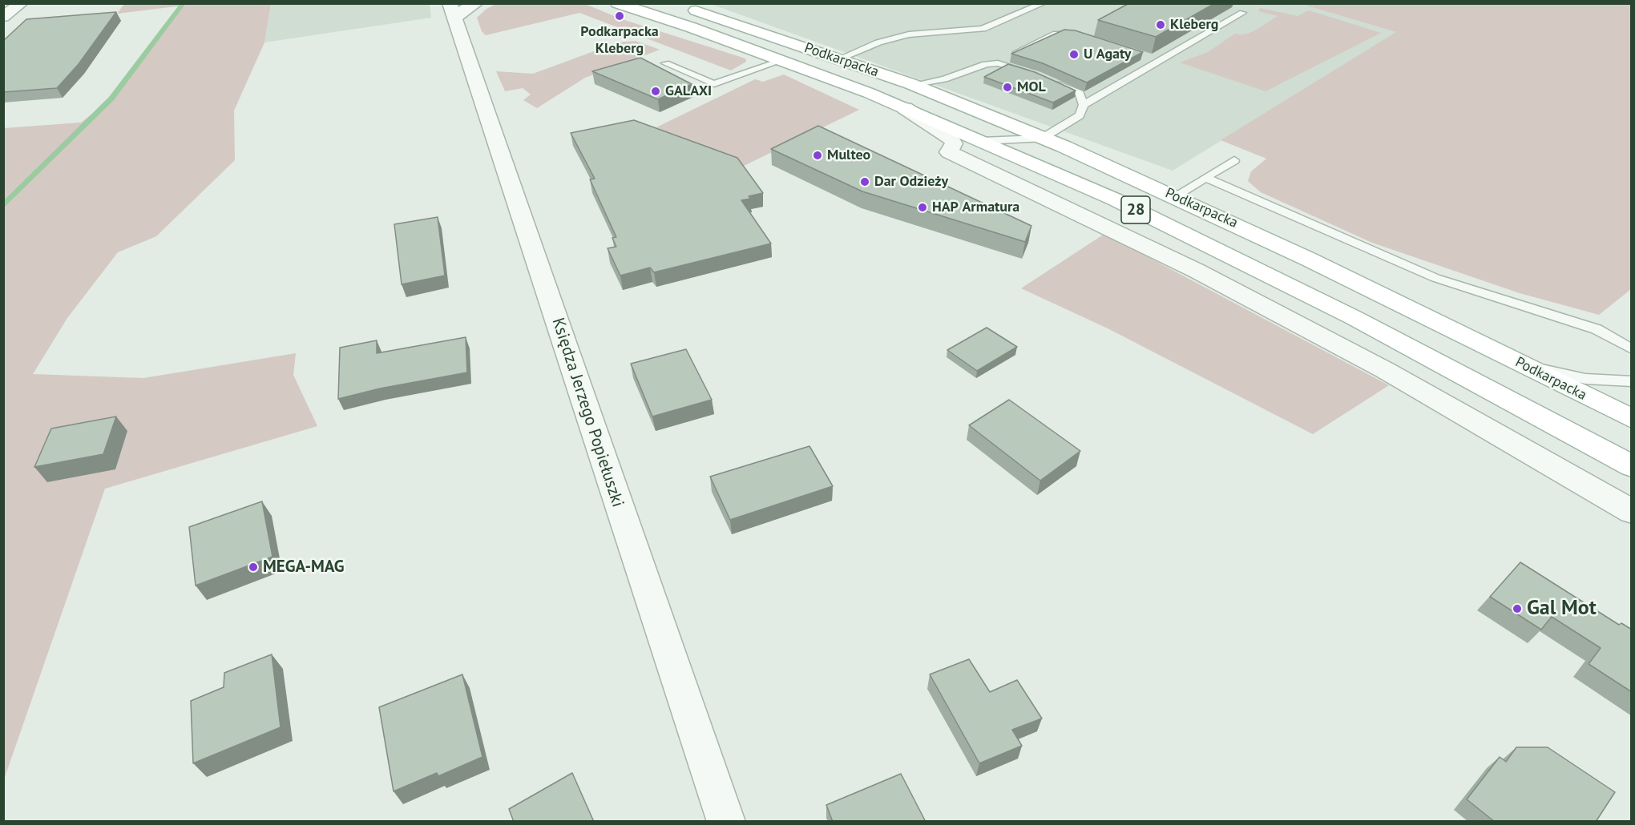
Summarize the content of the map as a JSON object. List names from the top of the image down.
{
  "streets": {
    "main road": ["Podkarpacka", "28"],
    "street": ["Księdza Jerzego Popiełuszki"]
  },
  "places": [
    "Podkarpacka Kleberg",
    "Kleberg",
    "U Agaty",
    "MOL",
    "GALAXI",
    "Multeo",
    "Dar Odzieży",
    "HAP Armatura",
    "MEGA-MAG",
    "Gal Mot"
  ]
}
